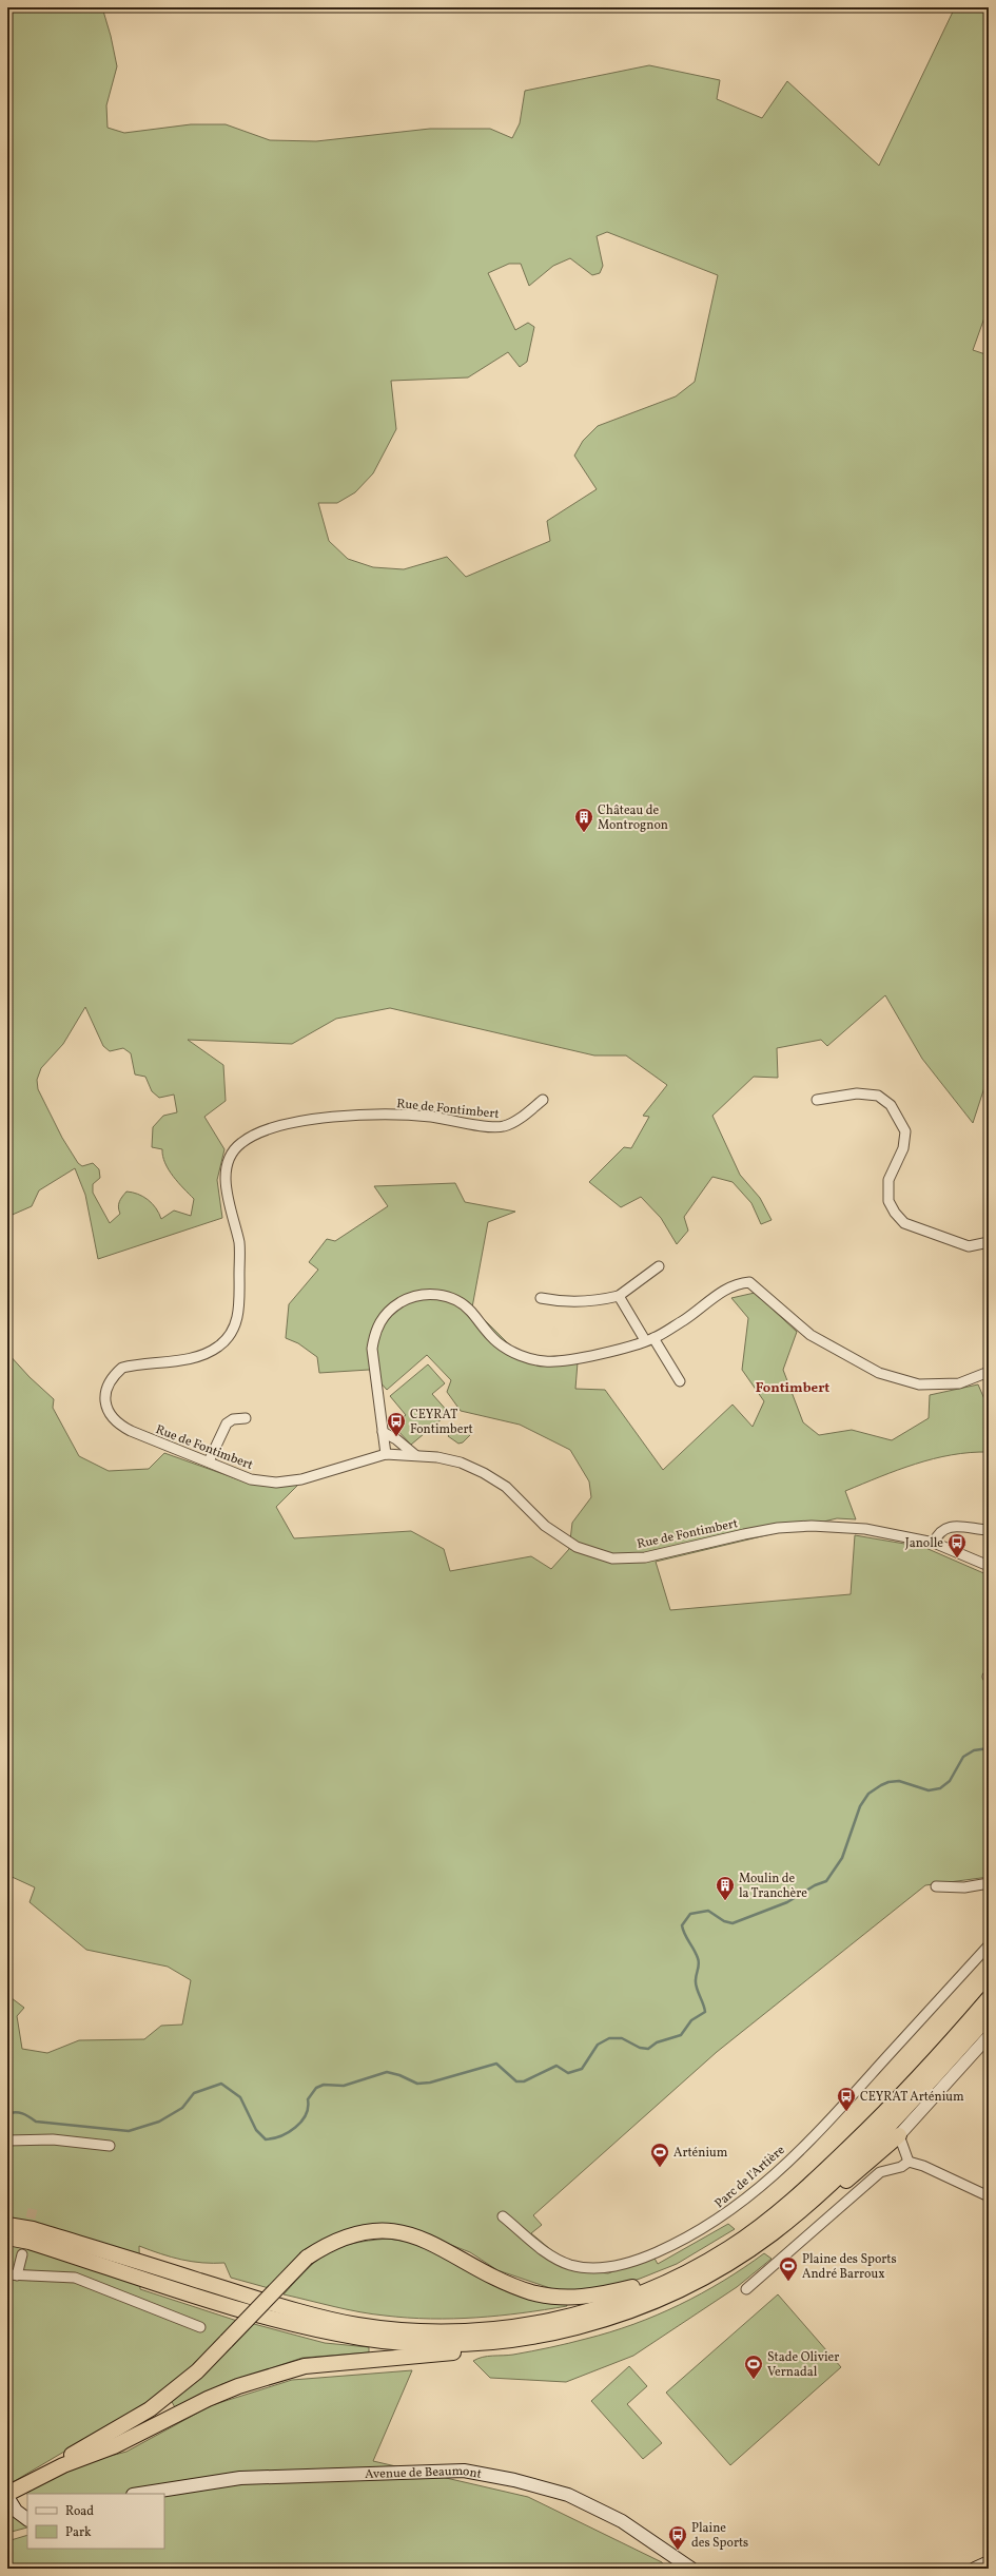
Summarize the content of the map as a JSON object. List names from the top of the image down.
{
  "streets": {
    "main road": ["Avenue de Beaumont"],
    "street": ["Rue de Fontimbert", "Parc de l'Artière"]
  },
  "districts": ["Fontimbert"],
  "places": {
    "building": ["Château de Montrognon", "Moulin de la Tranchère"],
    "bus stop": [
      "CEYRAT Fontimbert",
      "Janolle",
      "CEYRAT Arténium",
      "Plaine des Sports"
    ],
    "sports": ["Arténium", "Plaine des Sports André Barroux", "Stade Olivier Vernadal"]
  },
  "legend": ["Road", "Park"]
}
